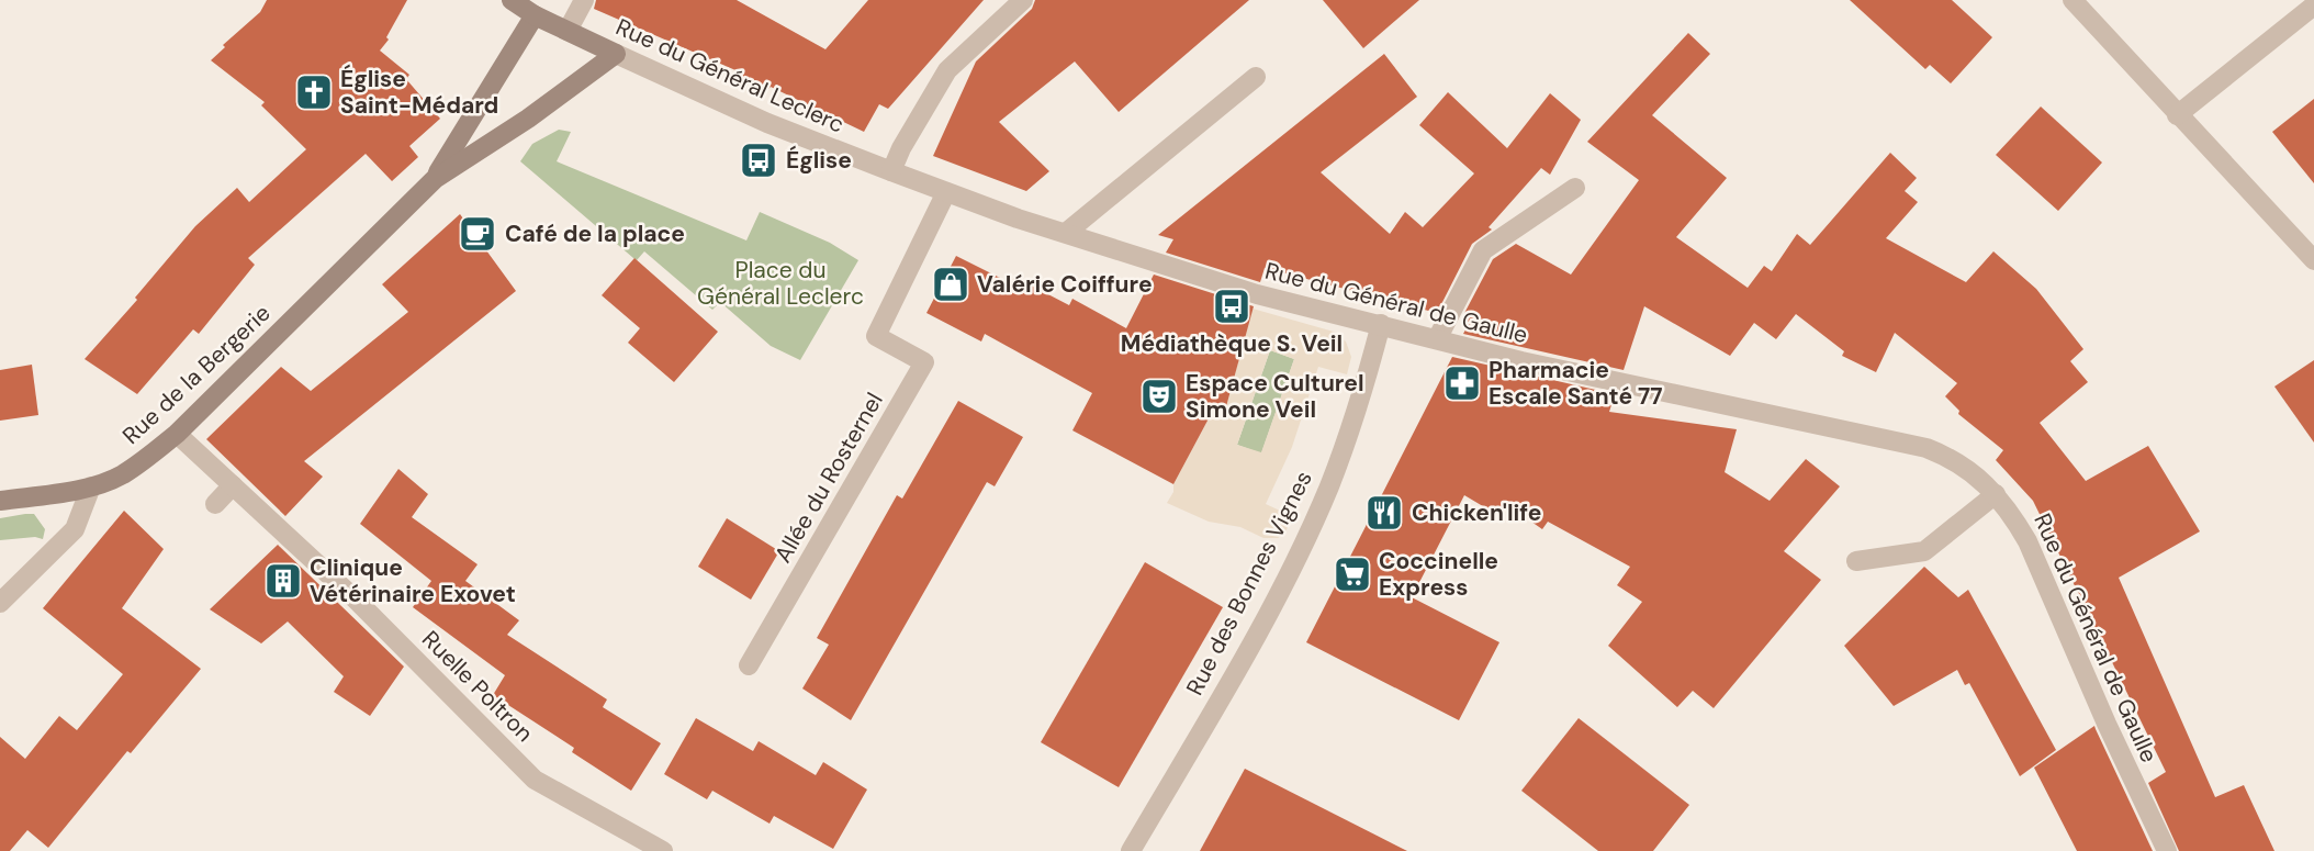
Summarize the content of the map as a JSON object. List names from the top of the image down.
{
  "streets": {
    "main road": ["Rue du Général Leclerc", "Rue de la Bergerie"],
    "street": [
      "Rue du Général de Gaulle",
      "Allée du Rosternel",
      "Rue des Bonnes Vignes",
      "Ruelle Poltron"
    ]
  },
  "crossings": [
    ["Rue du Général Leclerc", "Rue du Général de Gaulle"],
    ["Rue du Général Leclerc", "Rue de la Bergerie"],
    ["Rue du Général de Gaulle", "Allée du Rosternel"],
    ["Rue du Général de Gaulle", "Rue des Bonnes Vignes"],
    ["Rue de la Bergerie", "Ruelle Poltron"]
  ],
  "parks": ["Place du Général Leclerc"],
  "places": {
    "church": ["Église Saint-Médard"],
    "bus stop": ["Église", "Médiathèque S. Veil"],
    "cafe": ["Café de la place"],
    "shop": ["Valérie Coiffure"],
    "pharmacy": ["Pharmacie Escale Santé 77"],
    "theatre": ["Espace Culturel Simone Veil"],
    "restaurant": ["Chicken'life"],
    "supermarket": ["Coccinelle Express"],
    "building": ["Clinique Vétérinaire Exovet"]
  }
}
